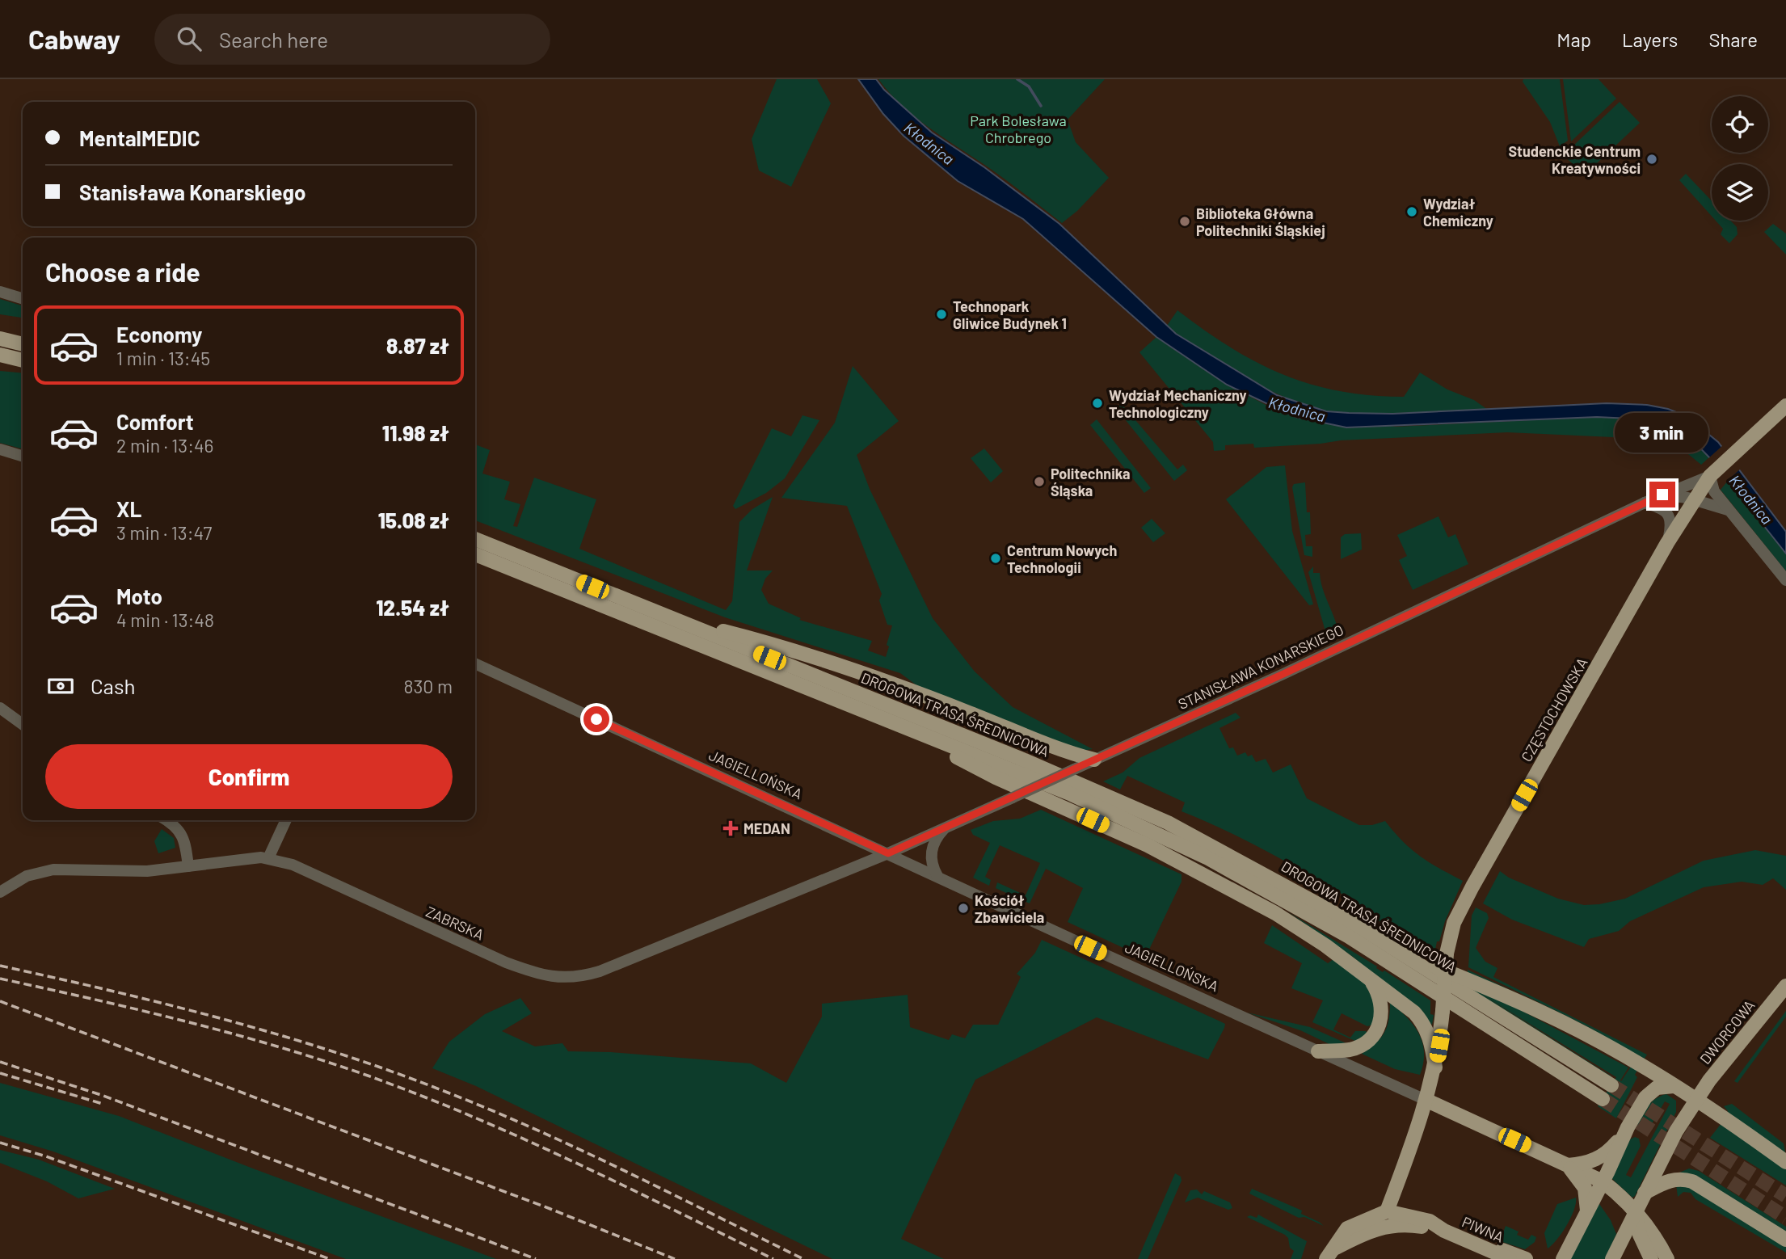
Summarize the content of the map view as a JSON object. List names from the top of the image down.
{
  "streets": {
    "main road": [
      "CZĘSTOCHOWSKA",
      "DROGOWA TRASA ŚREDNICOWA",
      "JAGIELLOŃSKA",
      "DWORCOWA",
      "PIWNA"
    ],
    "street": ["STANISŁAWA KONARSKIEGO", "ZABRSKA"]
  },
  "crossings": [
    ["STANISŁAWA KONARSKIEGO", "CZĘSTOCHOWSKA"],
    ["STANISŁAWA KONARSKIEGO", "JAGIELLOŃSKA"],
    ["STANISŁAWA KONARSKIEGO", "ZABRSKA"],
    ["CZĘSTOCHOWSKA", "JAGIELLOŃSKA"],
    ["CZĘSTOCHOWSKA", "PIWNA"],
    ["JAGIELLOŃSKA", "ZABRSKA"],
    ["JAGIELLOŃSKA", "DWORCOWA"]
  ],
  "water": ["Kłodnica"],
  "parks": ["Park Bolesława Chrobrego"],
  "places": {
    "other": [
      "Studenckie Centrum Kreatywności",
      "Wydział Chemiczny",
      "Biblioteka Główna Politechniki Śląskiej",
      "Technopark Gliwice Budynek 1",
      "Wydział Mechaniczny Technologiczny",
      "Politechnika Śląska",
      "Centrum Nowych Technologii",
      "Kościół Zbawiciela"
    ],
    "health": ["MEDAN"]
  },
  "page": {
    "header": "Cabway",
    "search": "Search here",
    "nav": ["Map", "Layers", "Share"],
    "banner": ["MentalMEDIC", "Stanisława Konarskiego"],
    "heading": "Choose a ride",
    "list": [
      {
        "name": "Economy",
        "note": "1 min · 13:45",
        "value": "8.87 zł"
      },
      {
        "name": "Comfort",
        "note": "2 min · 13:46",
        "value": "11.98 zł"
      },
      {
        "name": "XL",
        "note": "3 min · 13:47",
        "value": "15.08 zł"
      },
      {
        "name": "Moto",
        "note": "4 min · 13:48",
        "value": "12.54 zł"
      }
    ],
    "bubble": "3 min",
    "pay": ["Cash", "830 m"],
    "buttons": "Confirm"
  }
}
